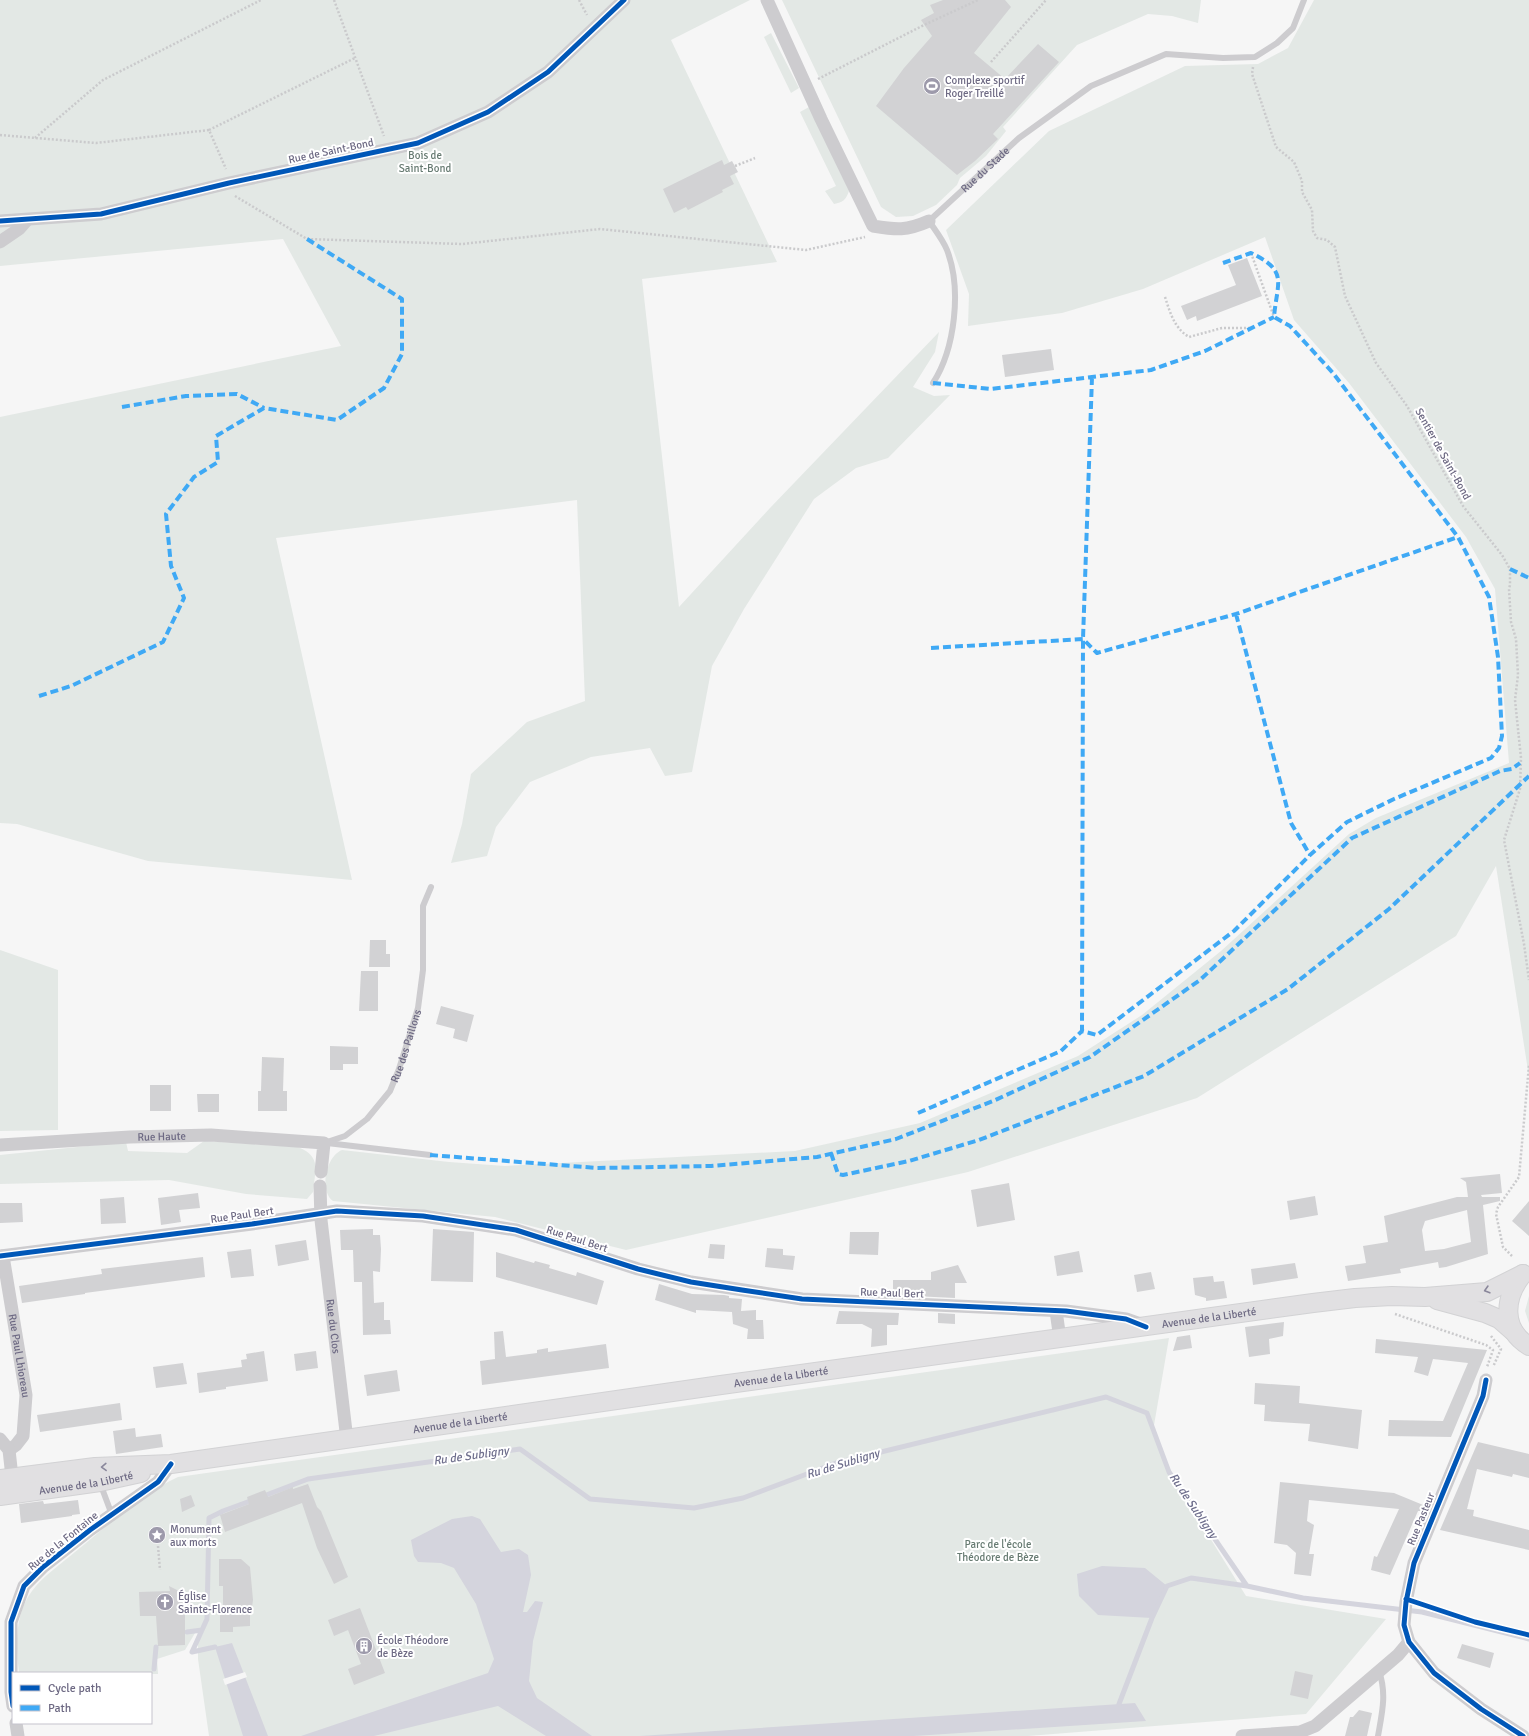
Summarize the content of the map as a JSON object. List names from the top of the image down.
{
  "streets": {
    "main road": ["Avenue de la Liberté"],
    "street": [
      "Rue de Saint-Bond",
      "Rue du Stade",
      "Rue Haute",
      "Rue Paul Bert",
      "Rue du Clos",
      "Rue Paul Lhioreau",
      "Rue Pasteur",
      "Rue de la Fontaine"
    ],
    "lane": ["Rue des Paillons"],
    "path": ["Sentier de Saint-Bond"]
  },
  "crossings": [
    ["Rue du Stade", "Sentier de Saint-Bond"],
    ["Rue des Paillons", "Rue Haute"],
    ["Rue Paul Bert", "Avenue de la Liberté"],
    ["Rue Paul Bert", "Rue du Clos"],
    ["Rue Paul Bert", "Rue Paul Lhioreau"],
    ["Avenue de la Liberté", "Rue du Clos"],
    ["Avenue de la Liberté", "Rue de la Fontaine"]
  ],
  "water": ["Ru de Subligny"],
  "parks": ["Bois de Saint-Bond", "Parc de l'école Théodore de Bèze"],
  "places": {
    "sports": ["Complexe sportif Roger Treillé"],
    "place": ["Monument aux morts"],
    "church": ["Église Sainte-Florence"],
    "building": ["École Théodore de Bèze"]
  },
  "legend": ["Cycle path", "Path"]
}
